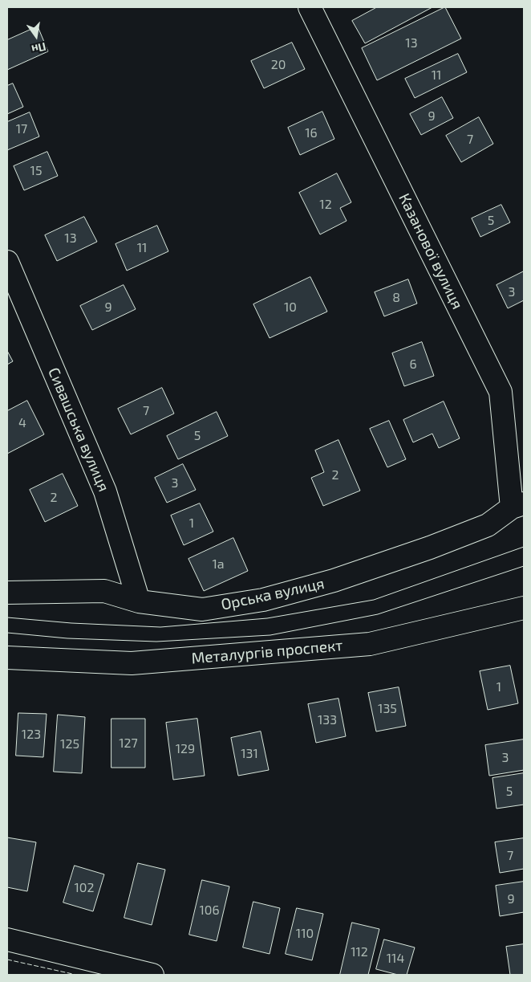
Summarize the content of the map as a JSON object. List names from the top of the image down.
{
  "streets": {
    "street": [
      "Казанової вулиця",
      "Сивашська вулиця",
      "Орська вулиця",
      "Металургів проспект"
    ]
  },
  "crossings": [
    ["Казанової вулиця", "Орська вулиця"],
    ["Сивашська вулиця", "Орська вулиця"]
  ],
  "house_numbers": [
    "13",
    "20",
    "11",
    "9",
    "17",
    "16",
    "7",
    "15",
    "12",
    "5",
    "13",
    "11",
    "3",
    "8",
    "9",
    "10",
    "6",
    "7",
    "4",
    "5",
    "2",
    "3",
    "2",
    "1",
    "1а",
    "1",
    "135",
    "133",
    "123",
    "127",
    "125",
    "129",
    "131",
    "3",
    "5",
    "7",
    "102",
    "9",
    "106",
    "110",
    "112",
    "114"
  ],
  "north": "bottom"
}
